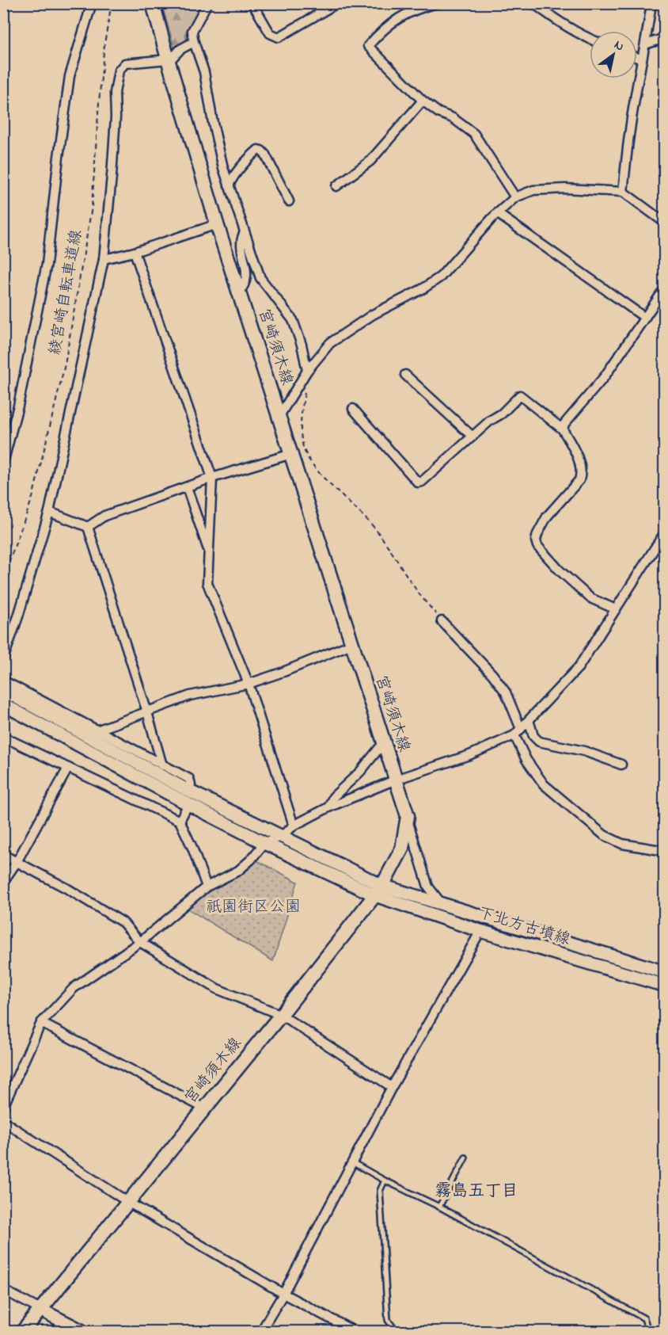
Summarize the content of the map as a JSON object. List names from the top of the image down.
{
  "streets": {
    "main road": ["宮崎須木線"],
    "street": ["下北方古墳線"],
    "path": ["綾宮崎自転車道線"]
  },
  "crossings": [
    ["宮崎須木線", "下北方古墳線"]
  ],
  "districts": ["霧島五丁目"],
  "parks": ["祇園街区公園"],
  "north": "top right"
}
